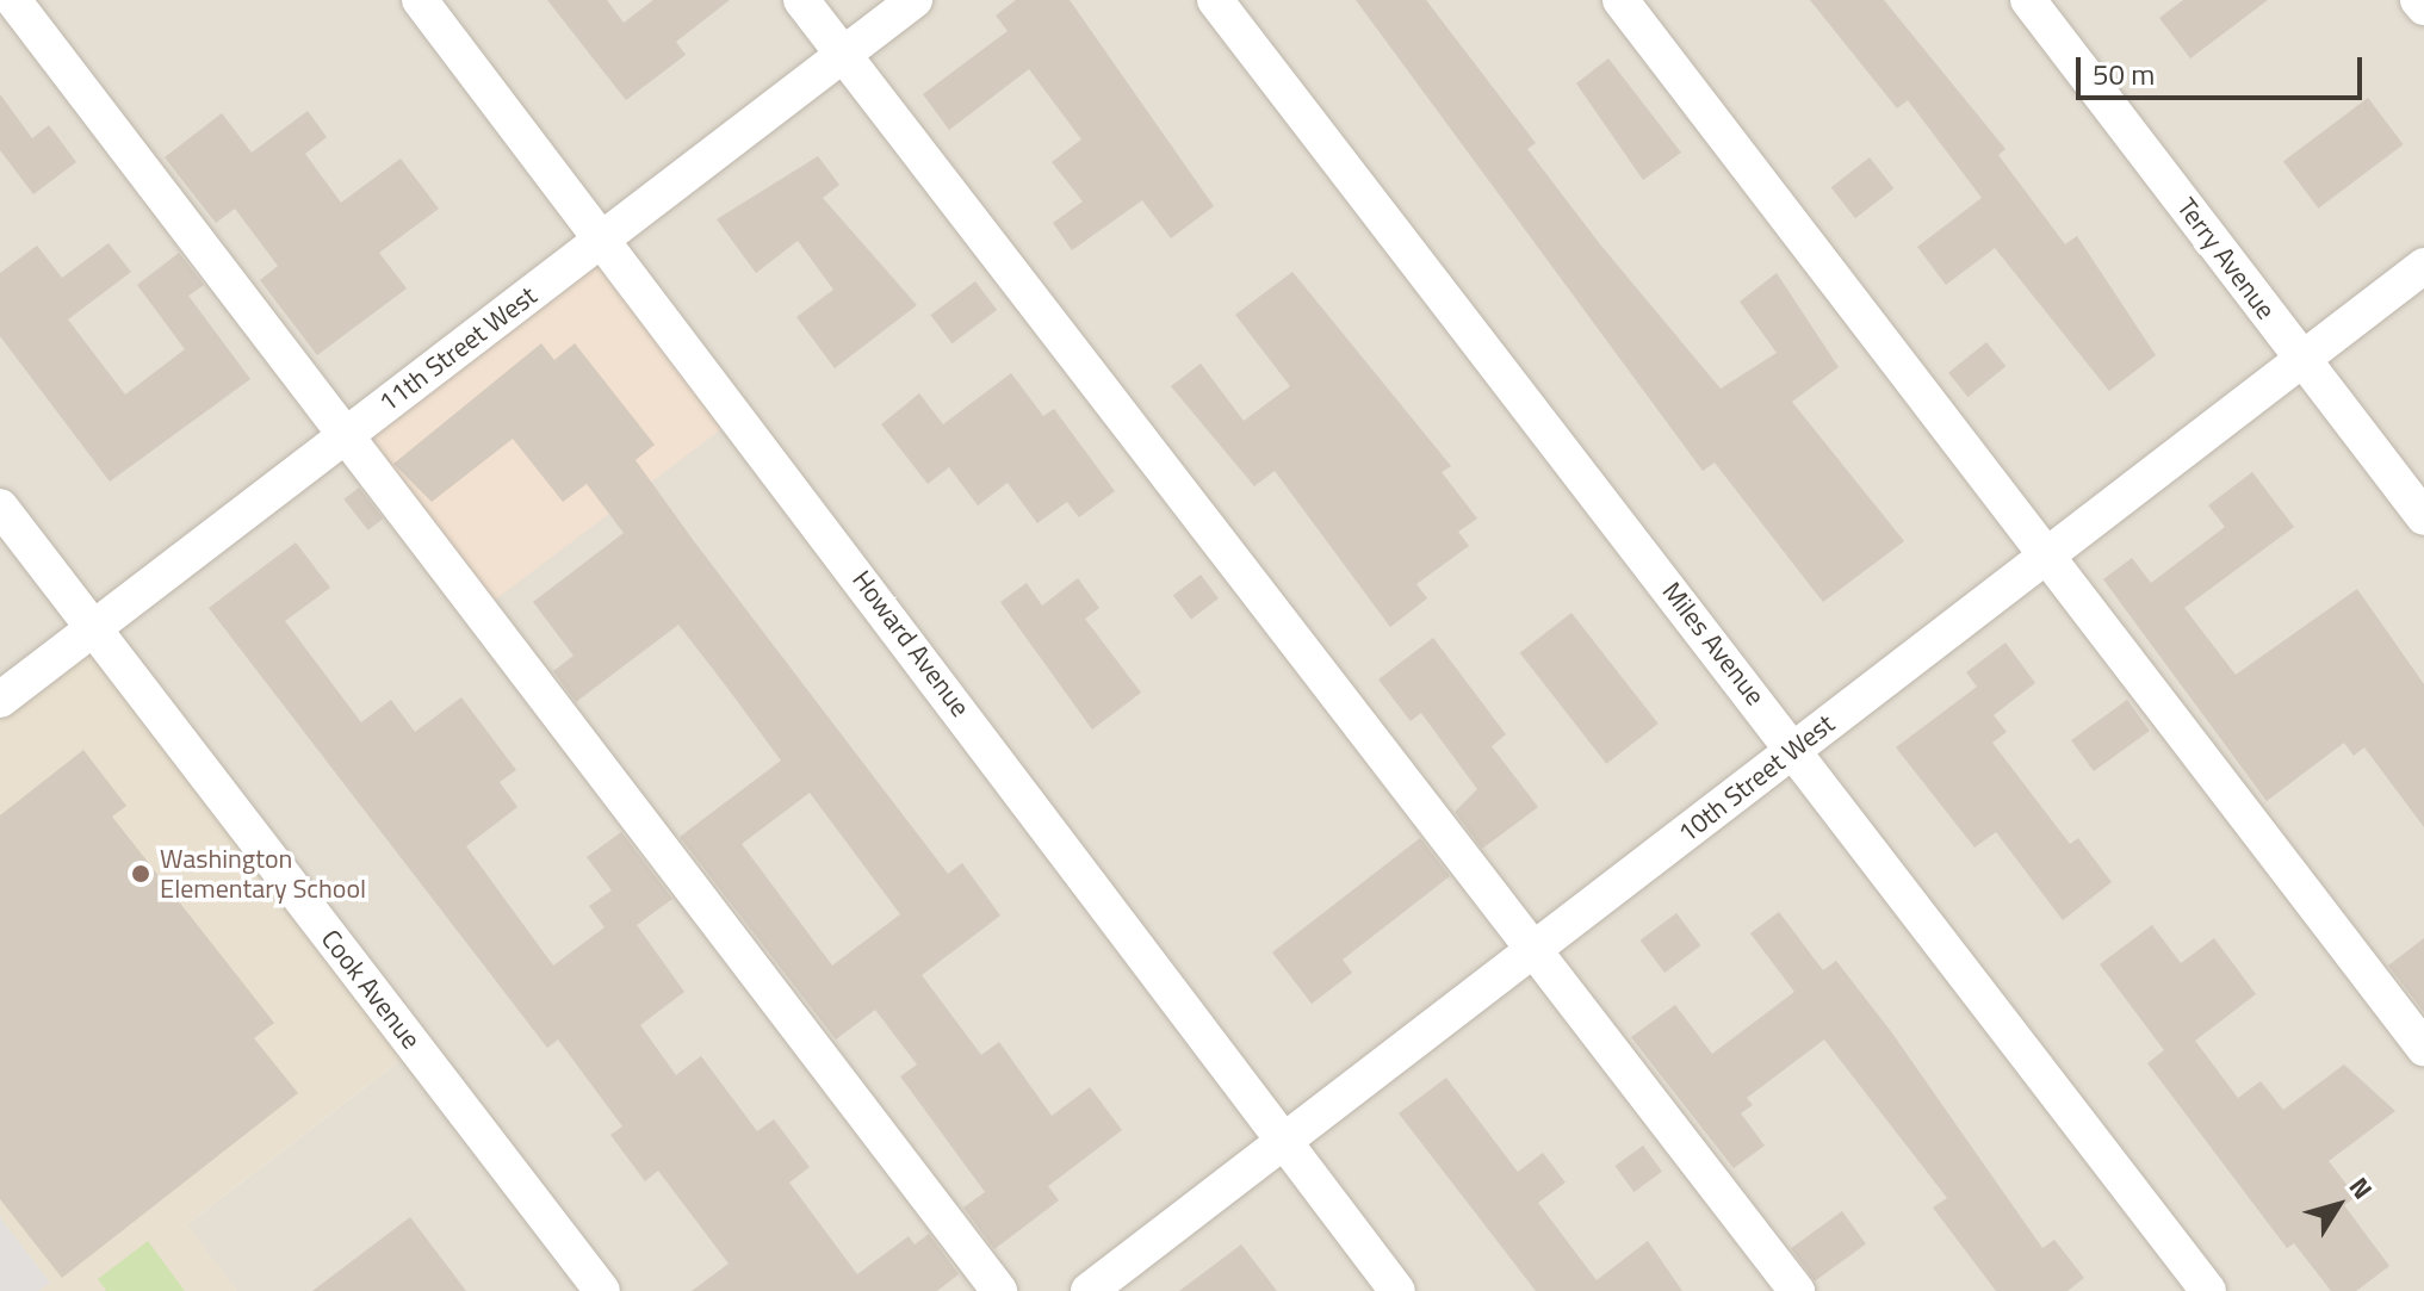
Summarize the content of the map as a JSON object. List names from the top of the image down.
{
  "streets": {
    "street": [
      "Terry Avenue",
      "11th Street West",
      "Howard Avenue",
      "Miles Avenue",
      "10th Street West",
      "Cook Avenue"
    ]
  },
  "crossings": [
    ["Terry Avenue", "10th Street West"],
    ["11th Street West", "Howard Avenue"],
    ["11th Street West", "Cook Avenue"],
    ["Howard Avenue", "10th Street West"],
    ["Miles Avenue", "10th Street West"]
  ],
  "places": ["Washington Elementary School"],
  "scale_bar": "50 m",
  "north": "top right"
}
